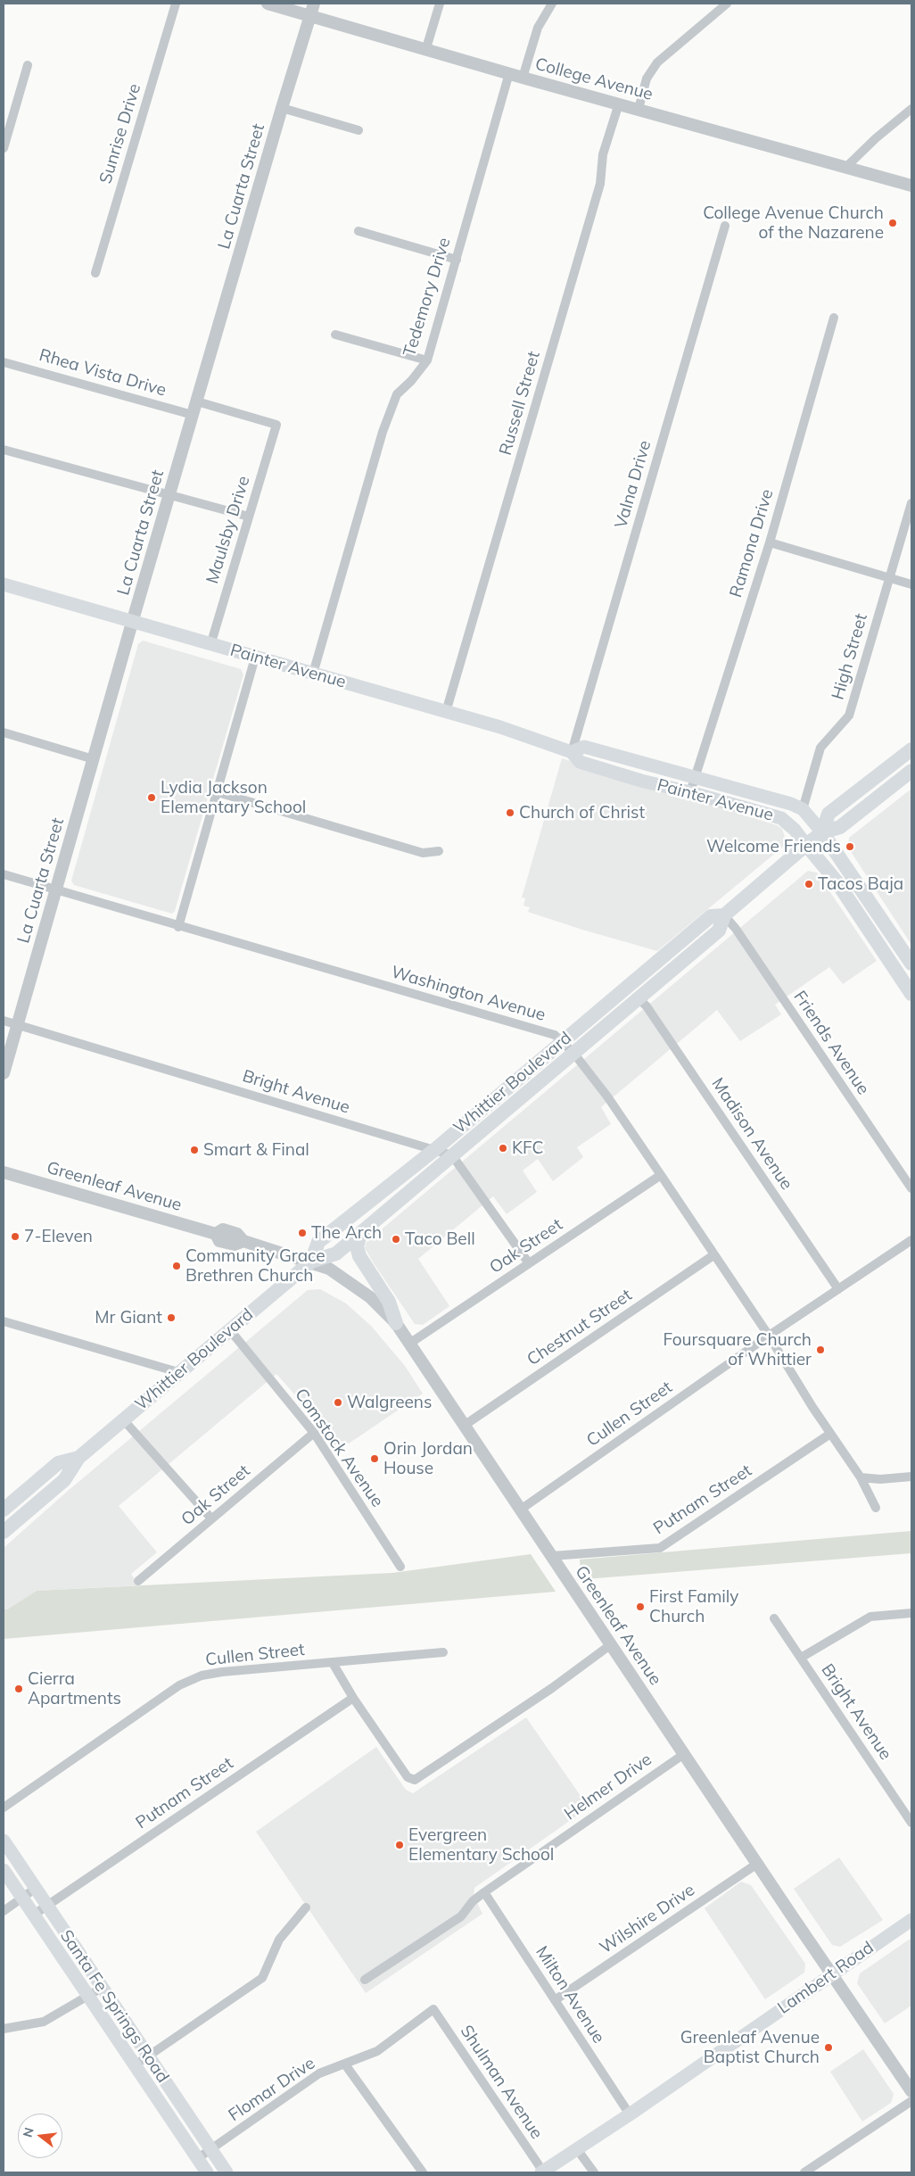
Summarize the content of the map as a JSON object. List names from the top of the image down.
{
  "streets": {
    "main road": [
      "Painter Avenue",
      "Whittier Boulevard",
      "Lambert Road",
      "Santa Fe Springs Road"
    ],
    "street": [
      "College Avenue",
      "Sunrise Drive",
      "La Cuarta Street",
      "Tedemory Drive",
      "Rhea Vista Drive",
      "Russell Street",
      "Valna Drive",
      "Maulsby Drive",
      "Ramona Drive",
      "High Street",
      "Washington Avenue",
      "Friends Avenue",
      "Bright Avenue",
      "Madison Avenue",
      "Greenleaf Avenue",
      "Oak Street",
      "Chestnut Street",
      "Cullen Street",
      "Comstock Avenue",
      "Putnam Street",
      "Helmer Drive",
      "Wilshire Drive",
      "Milton Avenue",
      "Shulman Avenue",
      "Flomar Drive"
    ]
  },
  "crossings": [
    ["College Avenue", "La Cuarta Street"],
    ["College Avenue", "Tedemory Drive"],
    ["College Avenue", "Russell Street"],
    ["La Cuarta Street", "Rhea Vista Drive"],
    ["La Cuarta Street", "Maulsby Drive"],
    ["La Cuarta Street", "Painter Avenue"],
    ["La Cuarta Street", "Washington Avenue"],
    ["La Cuarta Street", "Bright Avenue"],
    ["Tedemory Drive", "Painter Avenue"],
    ["Russell Street", "Painter Avenue"],
    ["Valna Drive", "Painter Avenue"],
    ["Maulsby Drive", "Painter Avenue"],
    ["Ramona Drive", "Painter Avenue"],
    ["High Street", "Painter Avenue"],
    ["Painter Avenue", "Whittier Boulevard"],
    ["Washington Avenue", "Whittier Boulevard"],
    ["Washington Avenue", "Oak Street"],
    ["Washington Avenue", "Chestnut Street"],
    ["Washington Avenue", "Cullen Street"],
    ["Washington Avenue", "Putnam Street"],
    ["Friends Avenue", "Whittier Boulevard"],
    ["Whittier Boulevard", "Bright Avenue"],
    ["Whittier Boulevard", "Madison Avenue"],
    ["Whittier Boulevard", "Greenleaf Avenue"],
    ["Whittier Boulevard", "Comstock Avenue"],
    ["Madison Avenue", "Cullen Street"],
    ["Greenleaf Avenue", "Oak Street"],
    ["Greenleaf Avenue", "Chestnut Street"],
    ["Greenleaf Avenue", "Cullen Street"],
    ["Greenleaf Avenue", "Putnam Street"],
    ["Greenleaf Avenue", "Helmer Drive"],
    ["Greenleaf Avenue", "Wilshire Drive"],
    ["Greenleaf Avenue", "Lambert Road"],
    ["Oak Street", "Comstock Avenue"],
    ["Putnam Street", "Santa Fe Springs Road"],
    ["Helmer Drive", "Milton Avenue"],
    ["Wilshire Drive", "Milton Avenue"],
    ["Lambert Road", "Milton Avenue"],
    ["Lambert Road", "Shulman Avenue"],
    ["Santa Fe Springs Road", "Flomar Drive"],
    ["Shulman Avenue", "Flomar Drive"]
  ],
  "places": [
    "College Avenue Church of the Nazarene",
    "Lydia Jackson Elementary School",
    "Church of Christ",
    "Welcome Friends",
    "Tacos Baja",
    "KFC",
    "Smart & Final",
    "The Arch",
    "7-Eleven",
    "Taco Bell",
    "Community Grace Brethren Church",
    "Mr Giant",
    "Foursquare Church of Whittier",
    "Walgreens",
    "Orin Jordan House",
    "First Family Church",
    "Cierra Apartments",
    "Evergreen Elementary School",
    "Greenleaf Avenue Baptist Church"
  ],
  "north": "left"
}
